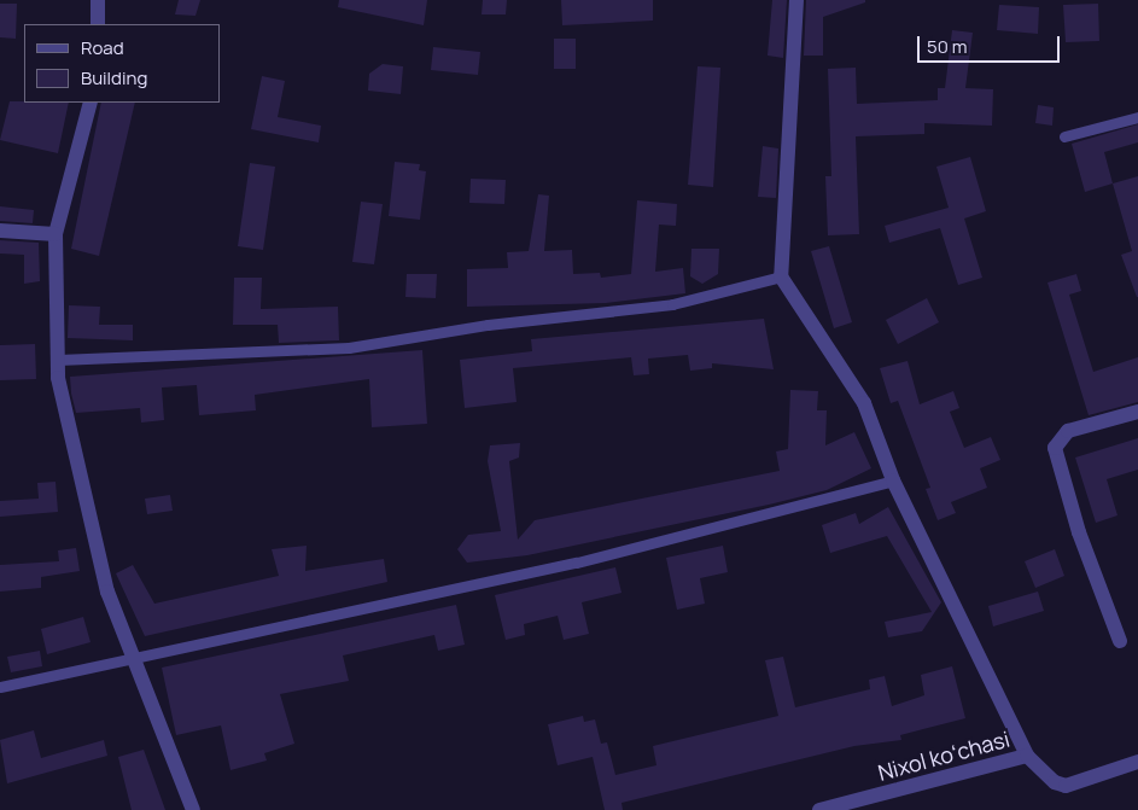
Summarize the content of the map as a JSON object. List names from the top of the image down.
{
  "streets": {
    "street": ["Nixol koʻchasi"]
  },
  "legend": ["Road", "Building"],
  "scale_bar": "50 m"
}
